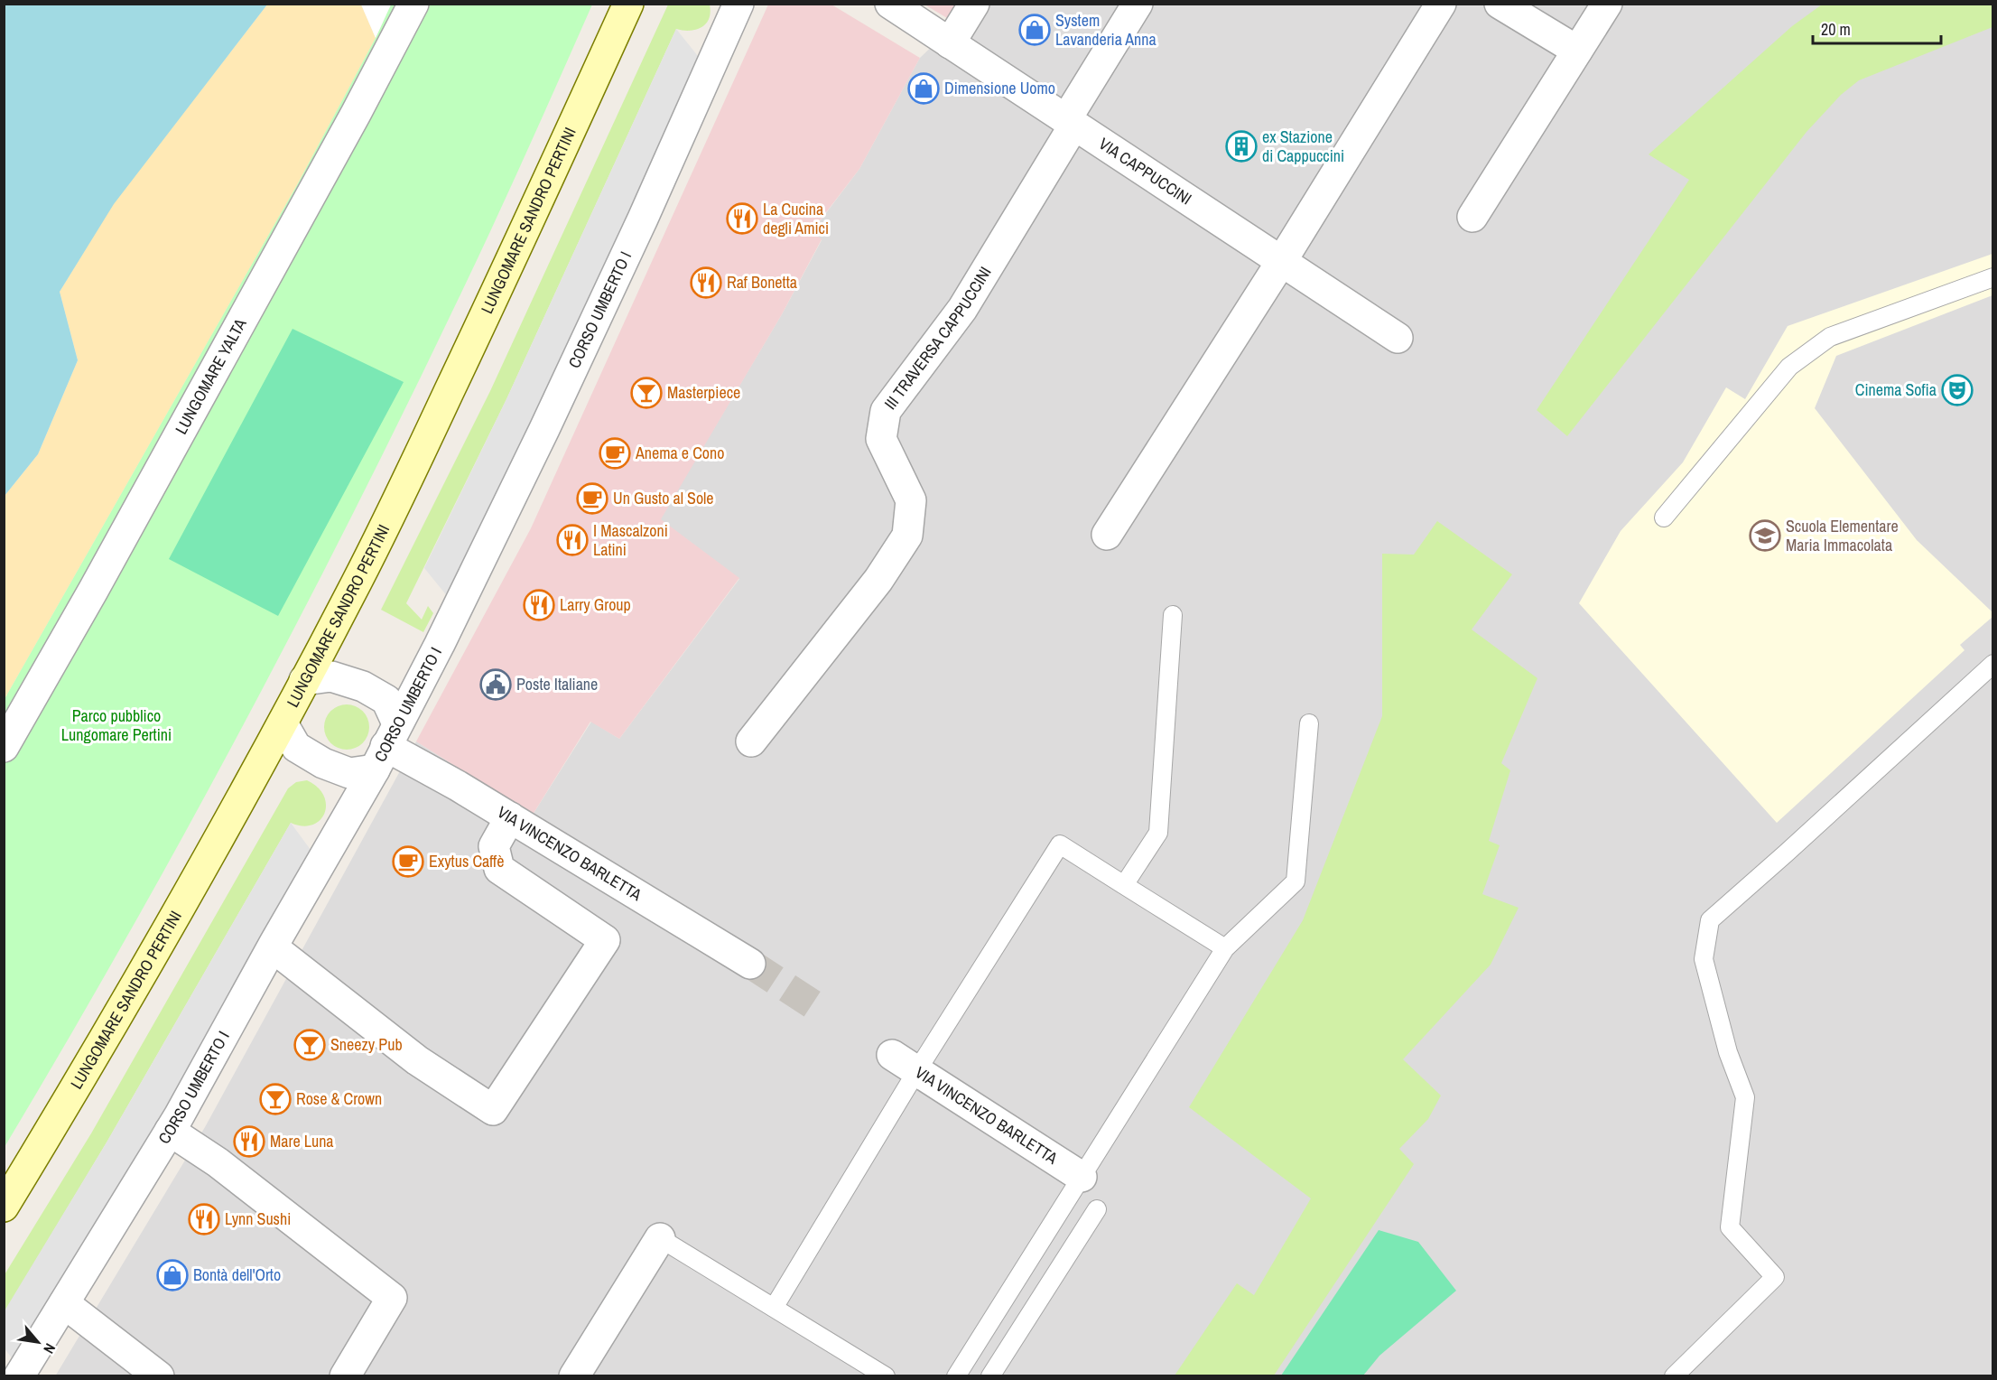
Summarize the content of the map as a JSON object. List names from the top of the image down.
{
  "streets": {
    "street": [
      "VIA CAPPUCCINI",
      "LUNGOMARE SANDRO PERTINI",
      "CORSO UMBERTO I",
      "III TRAVERSA CAPPUCCINI",
      "LUNGOMARE YALTA",
      "VIA VINCENZO BARLETTA"
    ]
  },
  "crossings": [
    ["VIA CAPPUCCINI", "III TRAVERSA CAPPUCCINI"],
    ["LUNGOMARE SANDRO PERTINI", "CORSO UMBERTO I"],
    ["LUNGOMARE SANDRO PERTINI", "VIA VINCENZO BARLETTA"],
    ["CORSO UMBERTO I", "VIA VINCENZO BARLETTA"]
  ],
  "parks": ["Parco pubblico Lungomare Pertini"],
  "places": {
    "shop": ["System Lavanderia Anna", "Dimensione Uomo", "Bontà dell'Orto"],
    "building": ["ex Stazione di Cappuccini"],
    "restaurant": [
      "La Cucina degli Amici",
      "Raf Bonetta",
      "I Mascalzoni Latini",
      "Larry Group",
      "Mare Luna",
      "Lynn Sushi"
    ],
    "theatre": ["Cinema Sofia"],
    "bar": ["Masterpiece", "Sneezy Pub", "Rose & Crown"],
    "cafe": ["Anema e Cono", "Un Gusto al Sole", "Exytus Caffè"],
    "school or university": ["Scuola Elementare Maria Immacolata"],
    "public building": ["Poste Italiane"]
  },
  "scale_bar": "20 m",
  "north": "bottom right"
}
